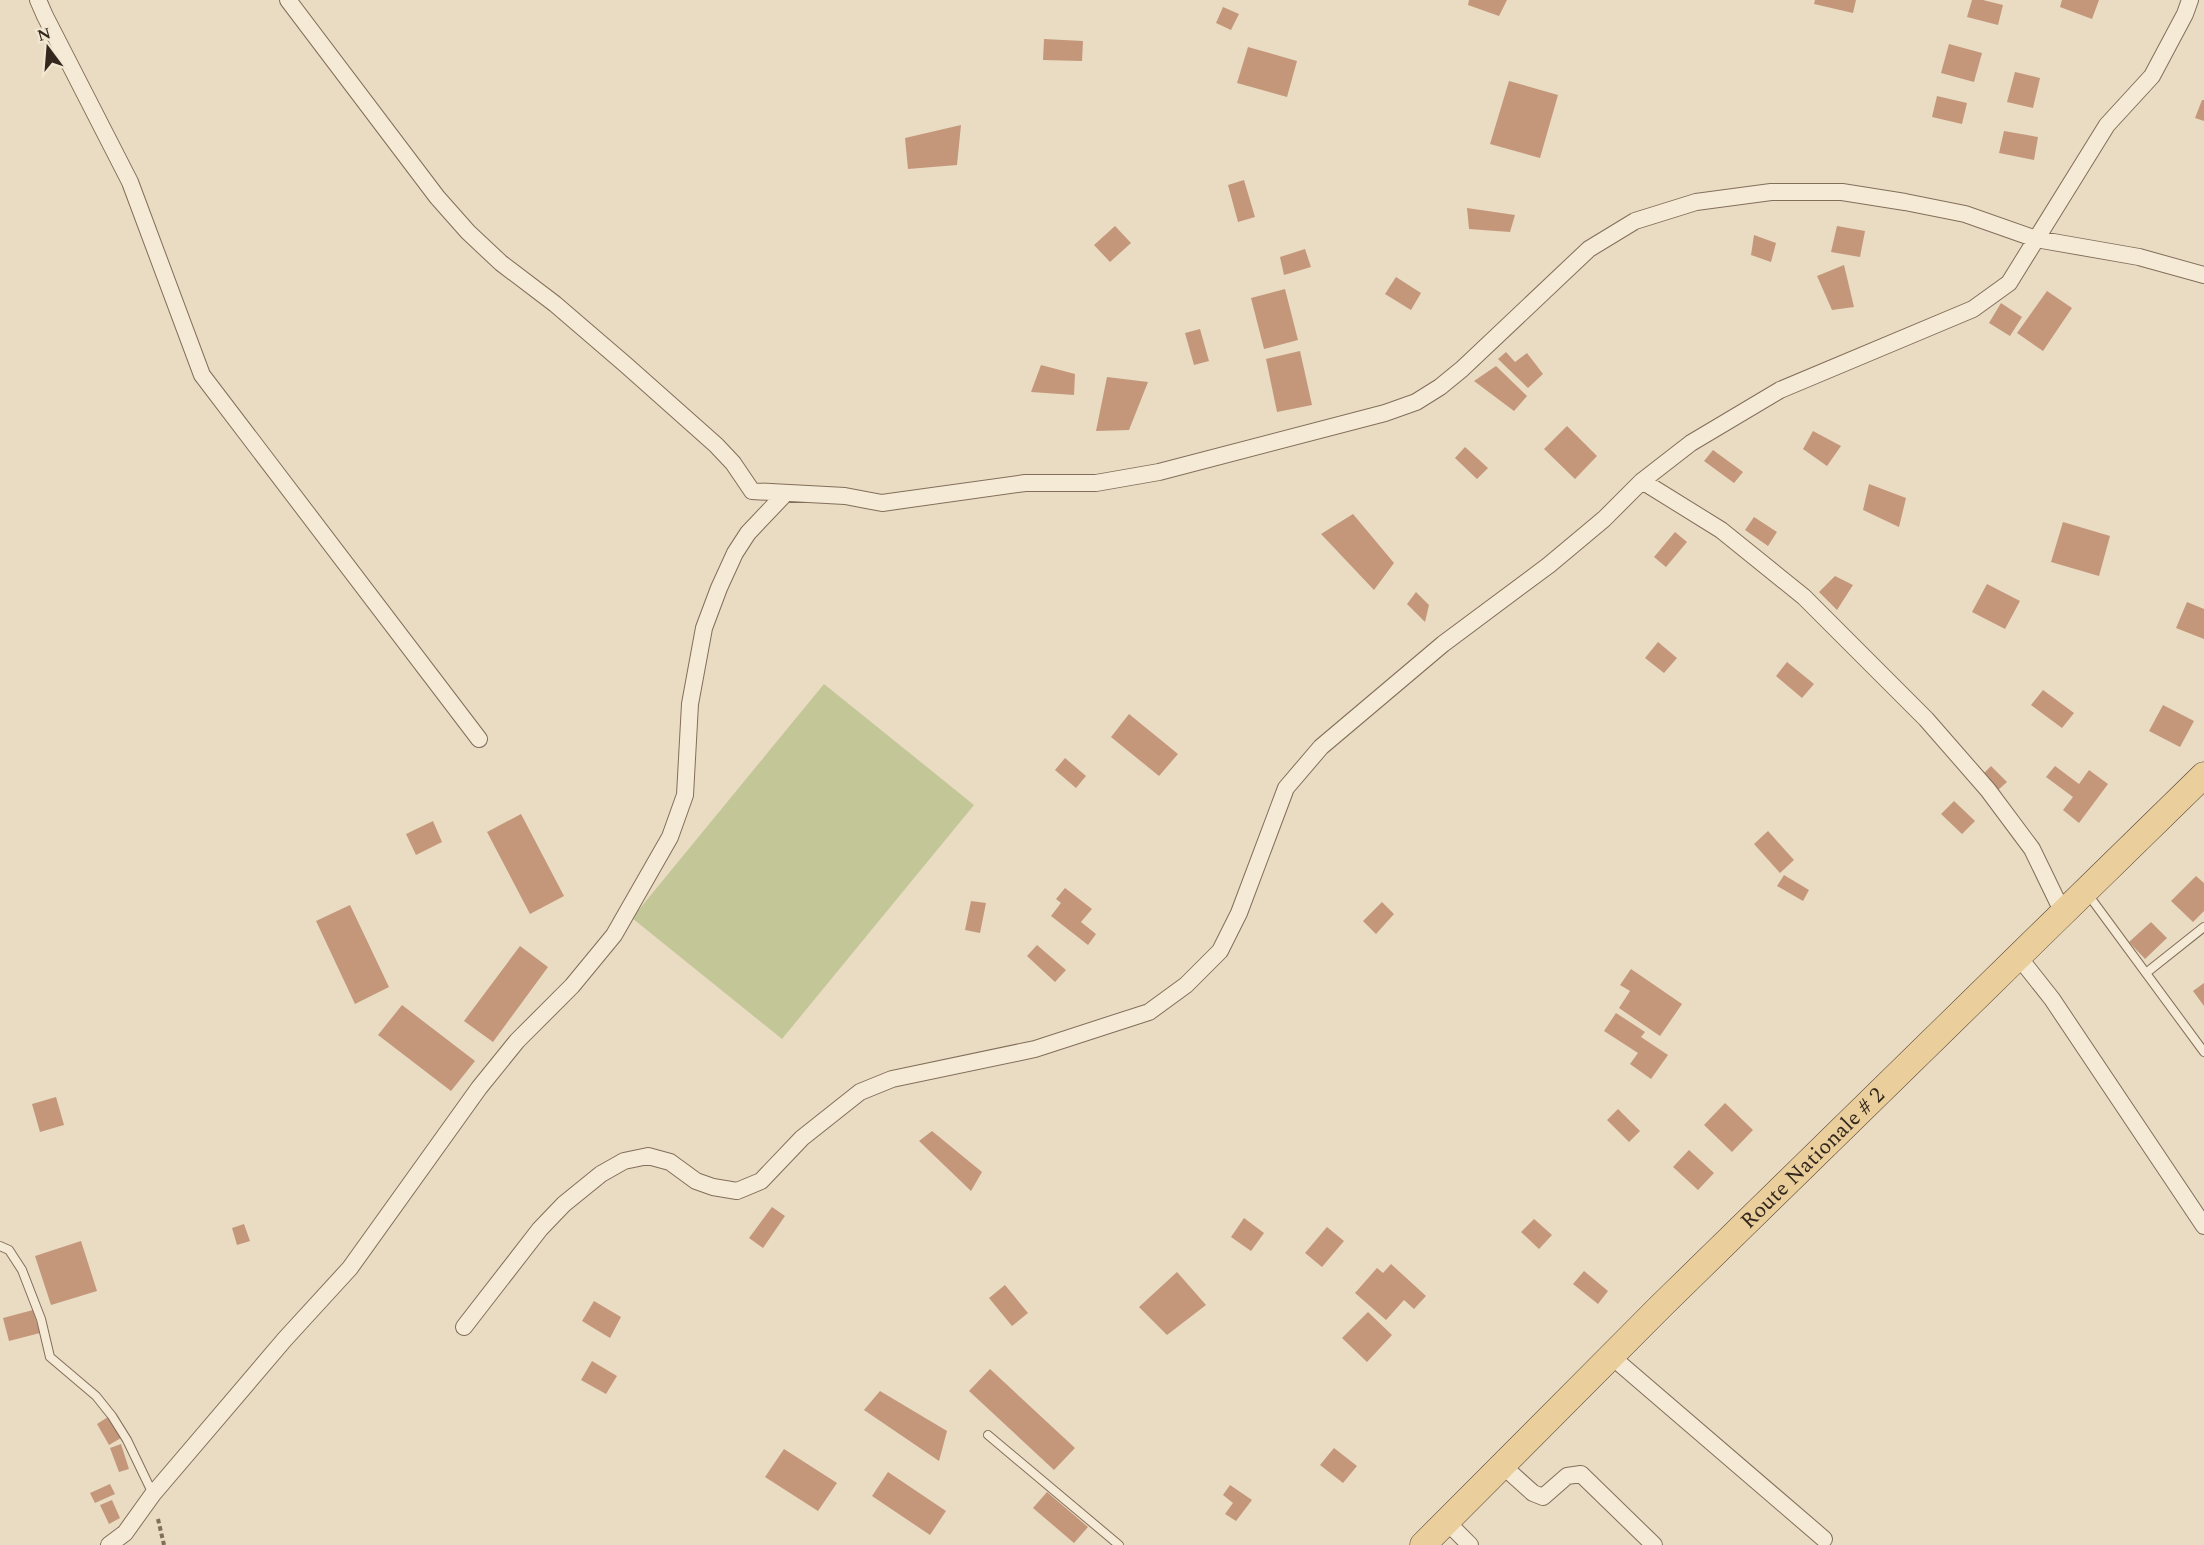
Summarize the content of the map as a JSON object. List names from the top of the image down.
{
  "streets": {
    "main road": ["Route Nationale # 2"]
  },
  "north": "top"
}
